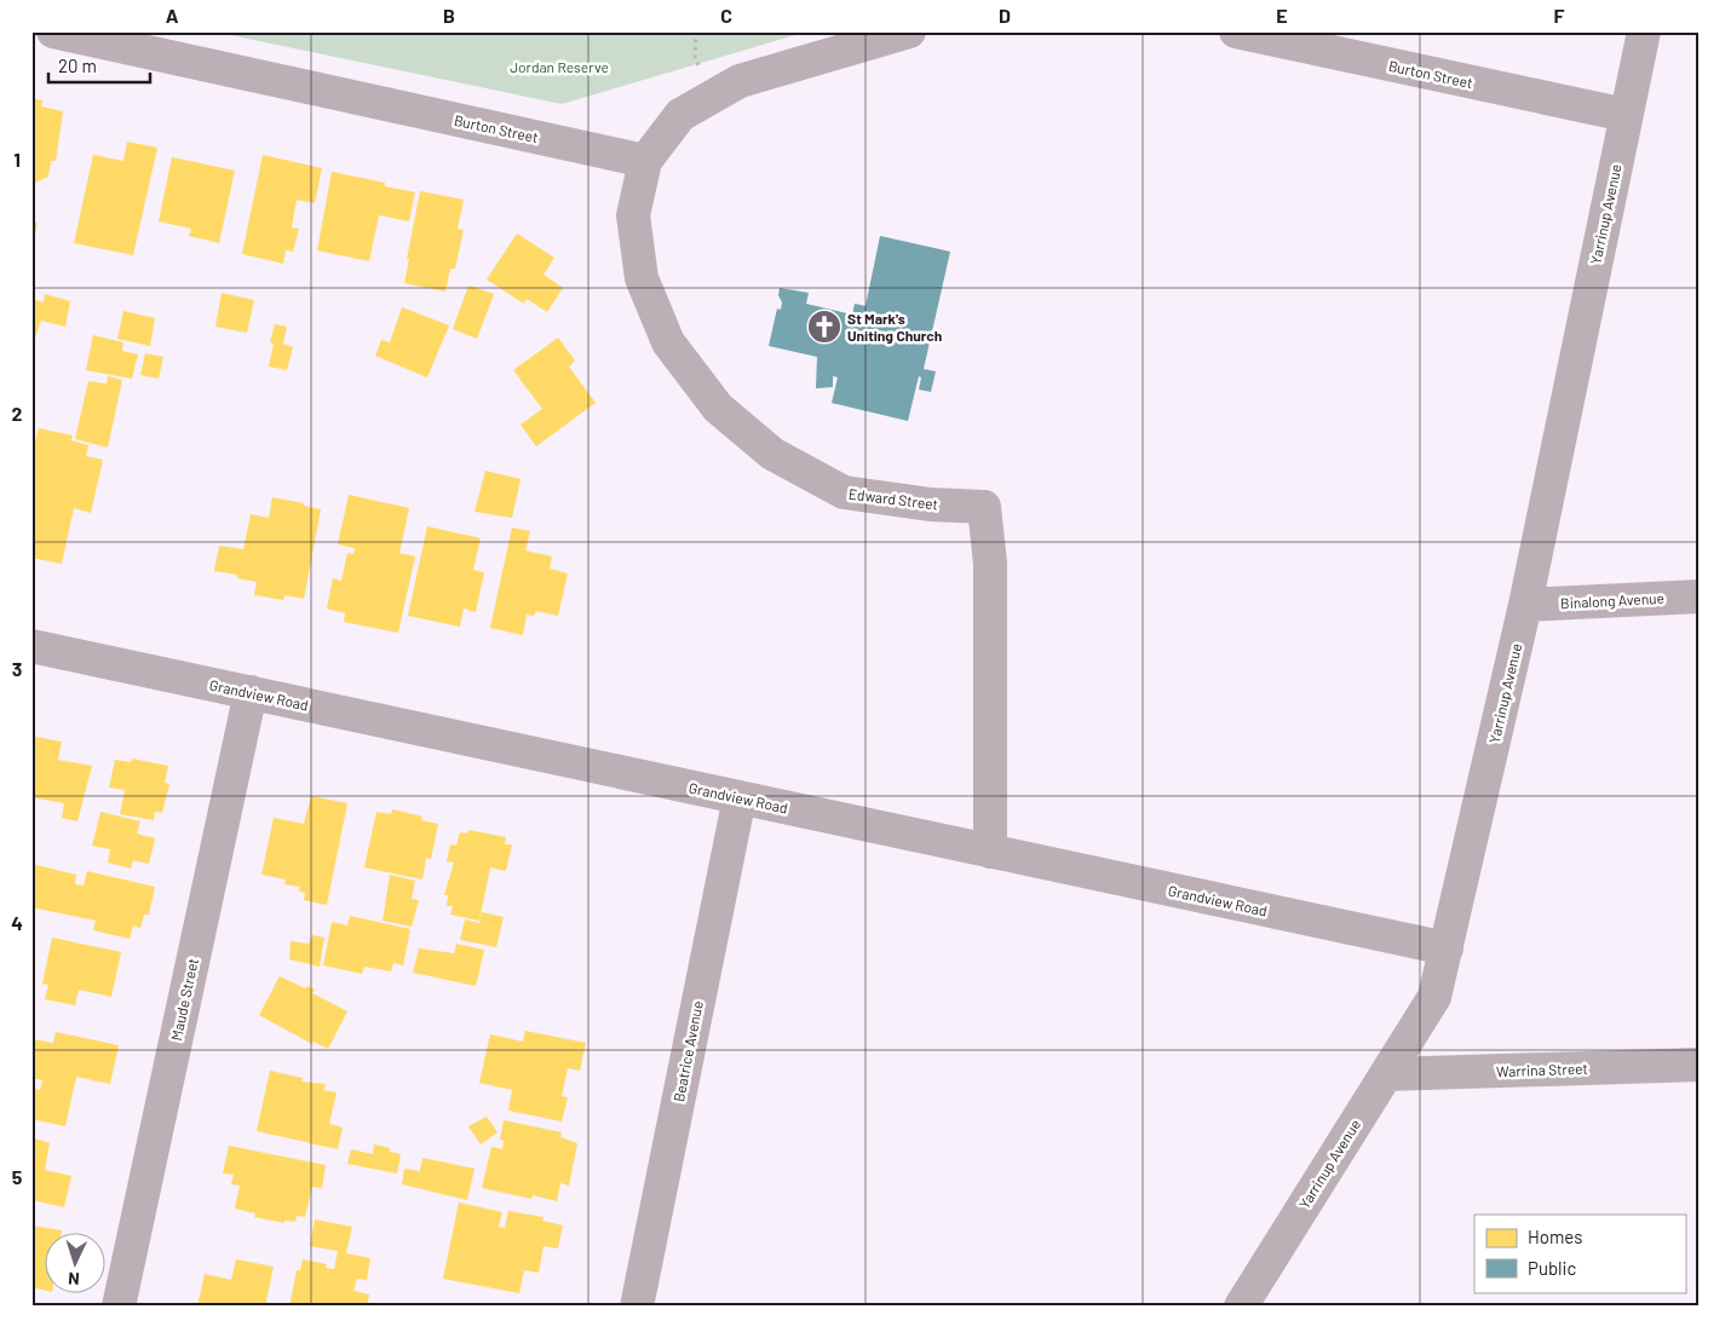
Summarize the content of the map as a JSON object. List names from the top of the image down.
{
  "streets": {
    "street": [
      "Burton Street",
      "Yarrinup Avenue",
      "Edward Street",
      "Binalong Avenue",
      "Grandview Road",
      "Maude Street",
      "Beatrice Avenue",
      "Warrina Street"
    ]
  },
  "crossings": [
    ["Burton Street", "Yarrinup Avenue"],
    ["Burton Street", "Edward Street"],
    ["Yarrinup Avenue", "Binalong Avenue"],
    ["Yarrinup Avenue", "Grandview Road"],
    ["Yarrinup Avenue", "Warrina Street"],
    ["Edward Street", "Grandview Road"],
    ["Grandview Road", "Maude Street"],
    ["Grandview Road", "Beatrice Avenue"]
  ],
  "parks": ["Jordan Reserve"],
  "places": {
    "church": ["St Mark's Uniting Church"]
  },
  "legend": ["Homes", "Public"],
  "scale_bar": "20 m",
  "north": "bottom",
  "grid": {
    "columns": [
      "A",
      "B",
      "C",
      "D",
      "E",
      "F"
    ],
    "rows": [
      "1",
      "2",
      "3",
      "4",
      "5"
    ]
  }
}
